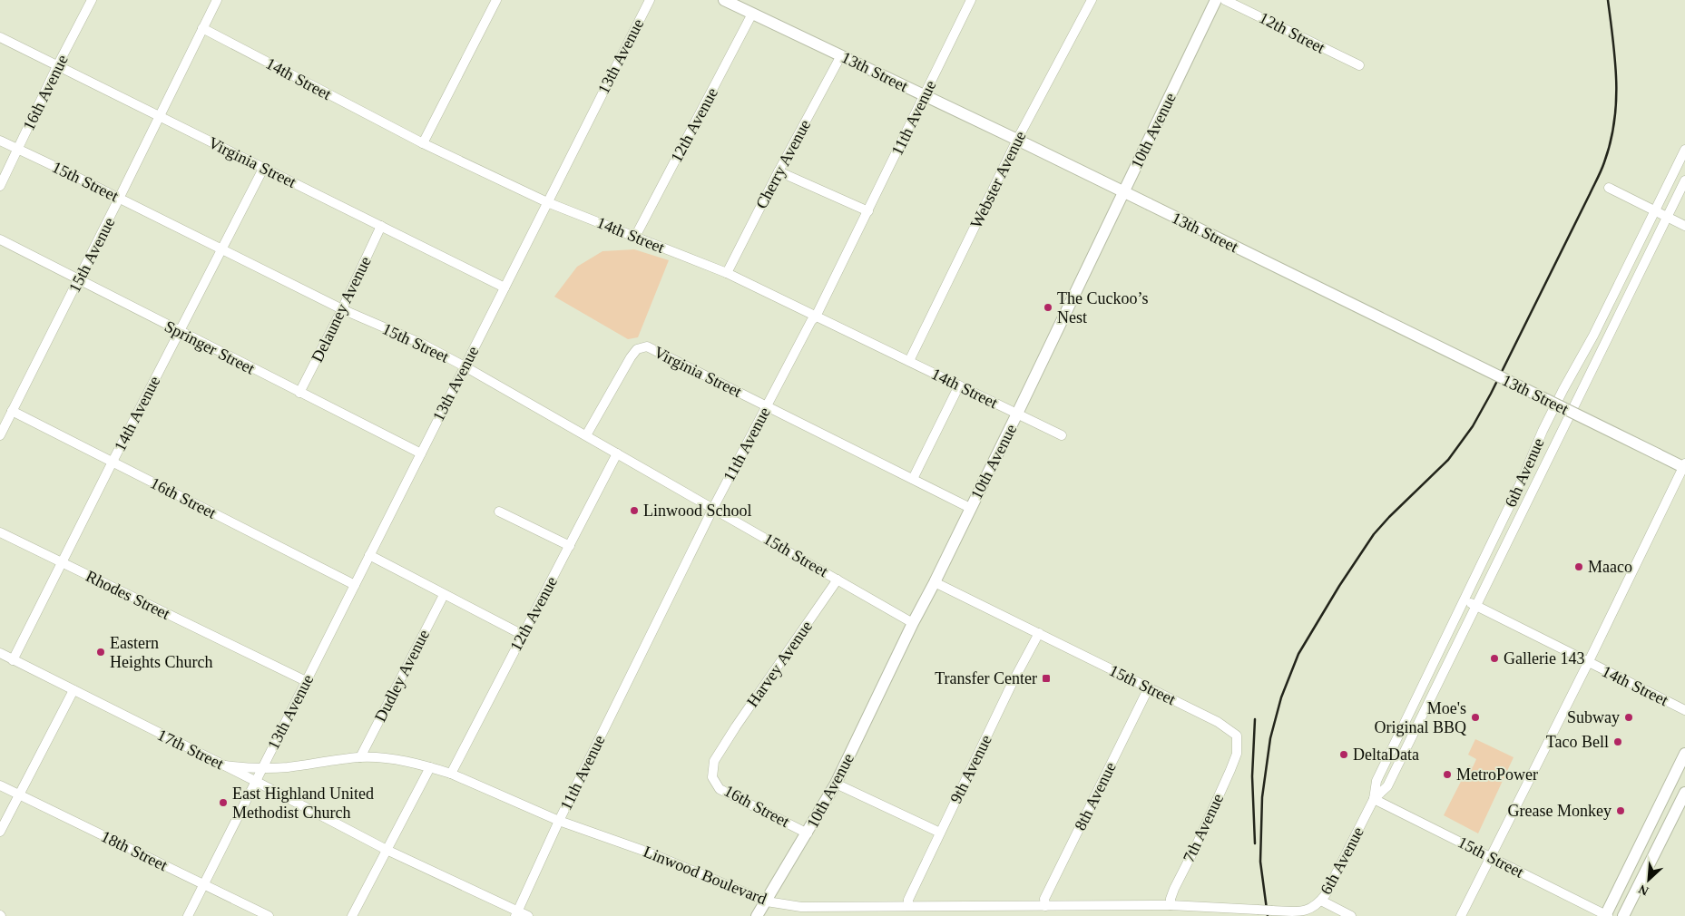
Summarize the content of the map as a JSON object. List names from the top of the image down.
{
  "streets": {
    "main road": ["13th Street", "10th Avenue"],
    "street": [
      "12th Street",
      "13th Avenue",
      "14th Street",
      "16th Avenue",
      "11th Avenue",
      "12th Avenue",
      "Virginia Street",
      "Cherry Avenue",
      "Webster Avenue",
      "15th Street",
      "15th Avenue",
      "Delauney Avenue",
      "Springer Street",
      "14th Avenue",
      "6th Avenue",
      "16th Street",
      "Rhodes Street",
      "Harvey Avenue",
      "Dudley Avenue",
      "17th Street",
      "9th Avenue",
      "8th Avenue",
      "7th Avenue",
      "18th Street",
      "Linwood Boulevard"
    ]
  },
  "crossings": [
    ["13th Avenue", "14th Street"],
    ["13th Avenue", "Virginia Street"],
    ["13th Avenue", "15th Street"],
    ["13th Avenue", "Springer Street"],
    ["13th Avenue", "16th Street"],
    ["13th Avenue", "Rhodes Street"],
    ["13th Avenue", "17th Street"],
    ["13th Avenue", "18th Street"],
    ["13th Avenue", "Linwood Boulevard"],
    ["13th Street", "11th Avenue"],
    ["13th Street", "12th Avenue"],
    ["13th Street", "10th Avenue"],
    ["13th Street", "Cherry Avenue"],
    ["13th Street", "Webster Avenue"],
    ["14th Street", "11th Avenue"],
    ["14th Street", "12th Avenue"],
    ["14th Street", "10th Avenue"],
    ["14th Street", "Cherry Avenue"],
    ["14th Street", "Webster Avenue"],
    ["14th Street", "15th Avenue"],
    ["14th Street", "6th Avenue"],
    ["16th Avenue", "Virginia Street"],
    ["16th Avenue", "15th Street"],
    ["11th Avenue", "Virginia Street"],
    ["11th Avenue", "15th Street"],
    ["11th Avenue", "17th Street"],
    ["11th Avenue", "Linwood Boulevard"],
    ["12th Avenue", "15th Street"],
    ["12th Avenue", "Linwood Boulevard"],
    ["10th Avenue", "Virginia Street"],
    ["10th Avenue", "15th Street"],
    ["10th Avenue", "16th Street"],
    ["10th Avenue", "Linwood Boulevard"],
    ["Virginia Street", "15th Street"],
    ["Virginia Street", "15th Avenue"],
    ["Virginia Street", "Delauney Avenue"],
    ["Virginia Street", "14th Avenue"],
    ["15th Street", "15th Avenue"],
    ["15th Street", "Delauney Avenue"],
    ["15th Street", "14th Avenue"],
    ["15th Street", "6th Avenue"],
    ["15th Street", "Harvey Avenue"],
    ["15th Street", "9th Avenue"],
    ["15th Street", "8th Avenue"],
    ["15th Street", "7th Avenue"],
    ["15th Avenue", "Springer Street"],
    ["15th Avenue", "16th Street"],
    ["Delauney Avenue", "Springer Street"],
    ["Springer Street", "14th Avenue"],
    ["14th Avenue", "16th Street"],
    ["14th Avenue", "Rhodes Street"],
    ["14th Avenue", "17th Street"],
    ["6th Avenue", "Linwood Boulevard"],
    ["16th Street", "Harvey Avenue"],
    ["Dudley Avenue", "Linwood Boulevard"],
    ["9th Avenue", "Linwood Boulevard"],
    ["8th Avenue", "Linwood Boulevard"],
    ["7th Avenue", "Linwood Boulevard"]
  ],
  "places": {
    "other": [
      "The Cuckoo’s Nest",
      "Linwood School",
      "Maaco",
      "Eastern Heights Church",
      "Gallerie 143",
      "Moe's Original BBQ",
      "Subway",
      "Taco Bell",
      "DeltaData",
      "MetroPower",
      "East Highland United Methodist Church",
      "Grease Monkey"
    ],
    "transit": ["Transfer Center"]
  },
  "north": "bottom left"
}
